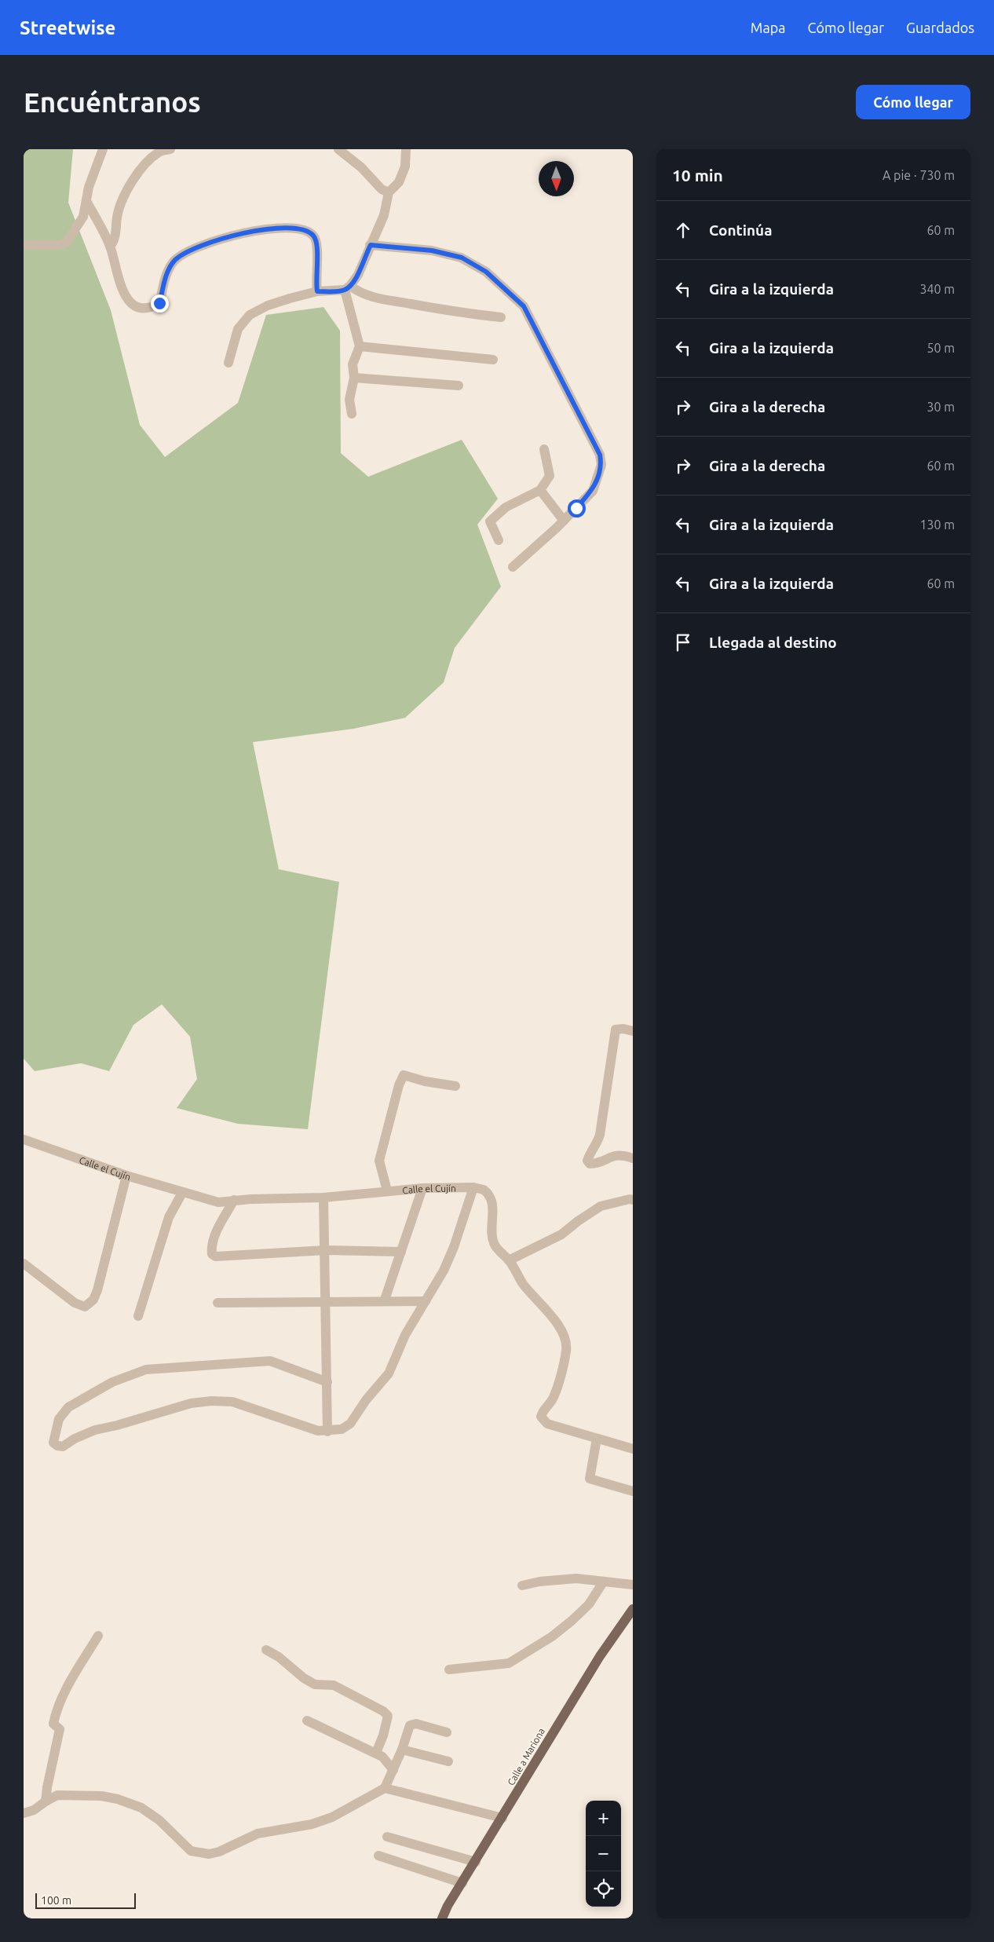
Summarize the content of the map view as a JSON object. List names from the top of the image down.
{
  "streets": {
    "main road": ["Calle a Mariona"],
    "street": ["Calle el Cujín"]
  },
  "scale_bar": "100 m",
  "north": "bottom",
  "page": {
    "header": "Streetwise",
    "nav": ["Mapa", "Cómo llegar", "Guardados"],
    "buttons": "Cómo llegar",
    "title": "Encuéntranos",
    "heading": ["10 min", "A pie · 730 m"],
    "list": [
      ["Continúa", "60 m"],
      ["Gira a la izquierda", "340 m"],
      ["Gira a la izquierda", "50 m"],
      ["Gira a la derecha", "30 m"],
      ["Gira a la derecha", "60 m"],
      ["Gira a la izquierda", "130 m"],
      ["Gira a la izquierda", "60 m"],
      "Llegada al destino"
    ],
    "map_buttons": ["+", "−"],
    "scale": "100 m"
  }
}
